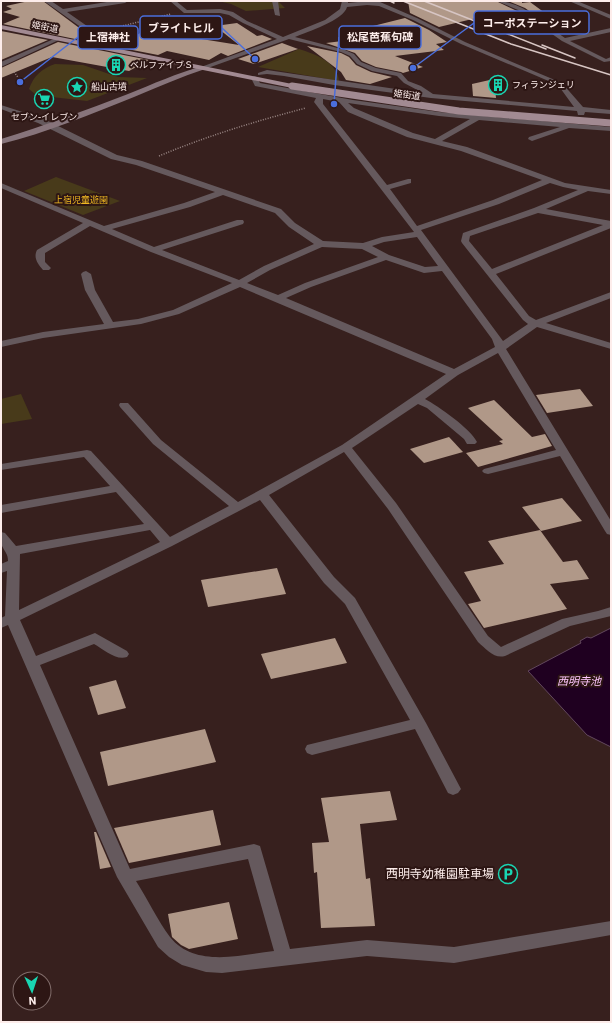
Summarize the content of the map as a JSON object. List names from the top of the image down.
{
  "streets": {
    "main road": ["姫街道"]
  },
  "water": ["西明寺池"],
  "parks": ["上宿児童遊園"],
  "places": {
    "other": [
      "ブライトヒル",
      "コーポステーション",
      "上宿神社",
      "松尾芭蕉句碑"
    ],
    "building": ["ベルファイブＳ", "フィランジェリ"],
    "place": ["船山古墳"],
    "supermarket": ["セブン-イレブン"],
    "parking": ["西明寺幼稚園駐車場"]
  },
  "north": "bottom"
}
